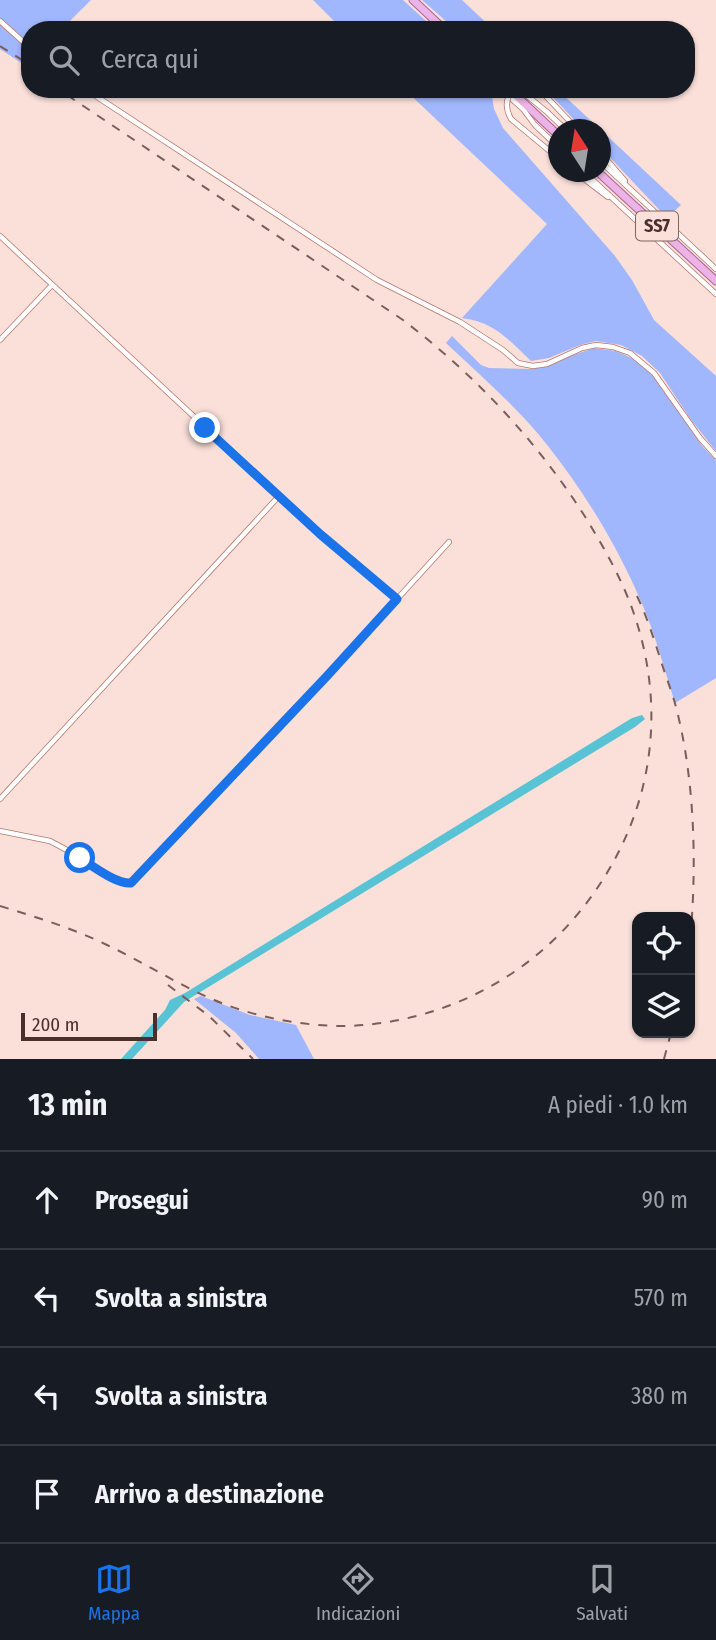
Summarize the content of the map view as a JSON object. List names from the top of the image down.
{
  "streets": {
    "main road": ["SS7"]
  },
  "scale_bar": "200 m",
  "north": "top",
  "page": {
    "search": "Cerca qui",
    "scale": "200 m",
    "heading": ["13 min", "A piedi · 1.0 km"],
    "list": [
      ["Prosegui", "90 m"],
      ["Svolta a sinistra", "570 m"],
      ["Svolta a sinistra", "380 m"],
      "Arrivo a destinazione"
    ],
    "nav": ["Mappa", "Indicazioni", "Salvati"]
  }
}
